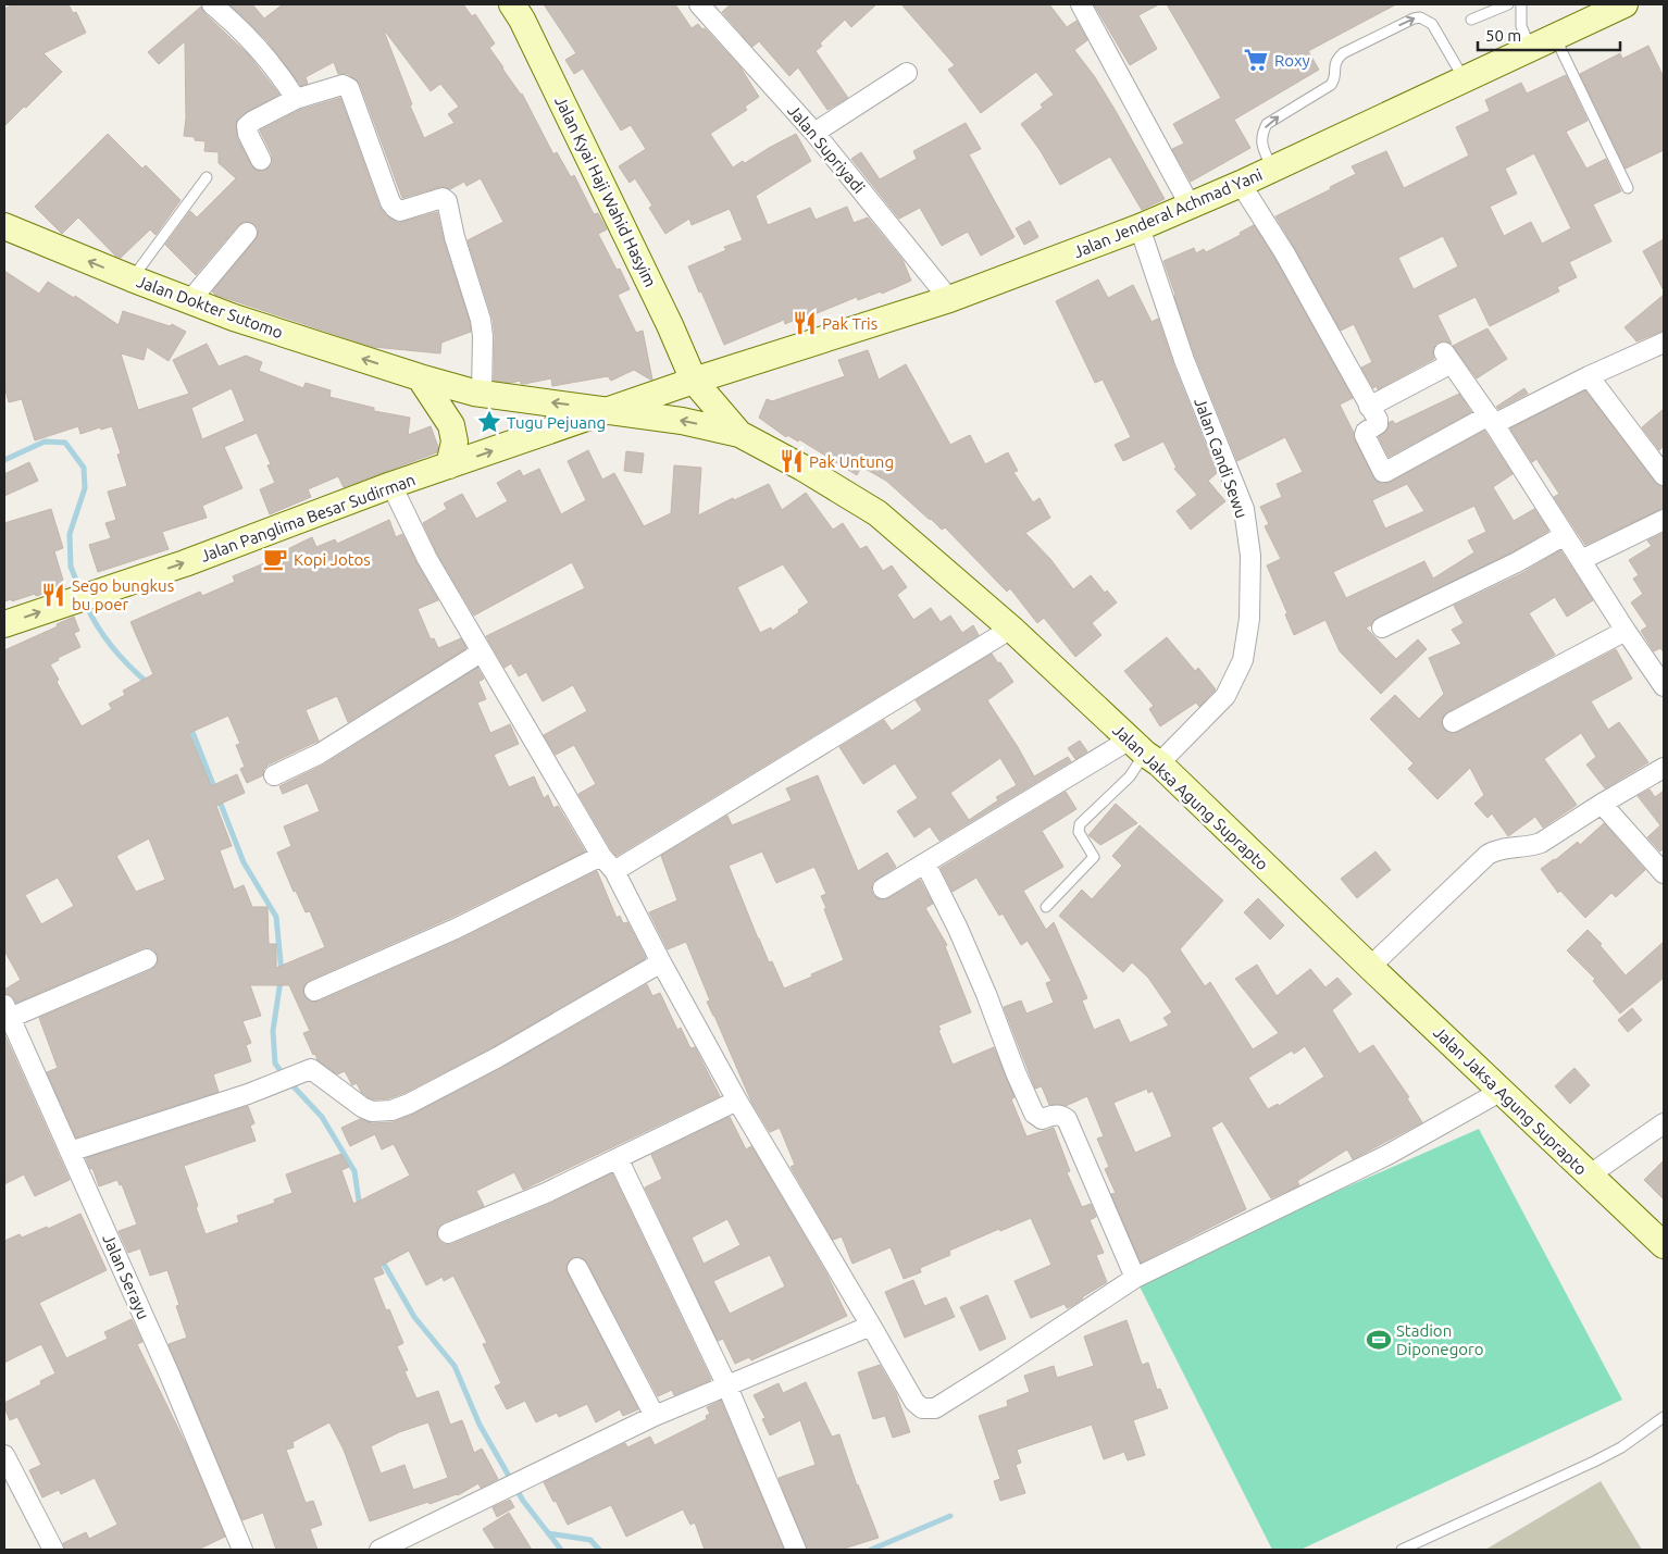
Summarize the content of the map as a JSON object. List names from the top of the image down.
{
  "streets": {
    "main road": [
      "Jalan Kyai Haji Wahid Hasyim",
      "Jalan Jenderal Achmad Yani",
      "Jalan Dokter Sutomo",
      "Jalan Panglima Besar Sudirman",
      "Jalan Jaksa Agung Suprapto"
    ],
    "street": ["Jalan Supriyadi", "Jalan Candi Sewu", "Jalan Serayu"]
  },
  "crossings": [
    ["Jalan Supriyadi", "Jalan Jenderal Achmad Yani"],
    ["Jalan Kyai Haji Wahid Hasyim", "Jalan Jenderal Achmad Yani"],
    ["Jalan Kyai Haji Wahid Hasyim", "Jalan Jaksa Agung Suprapto"],
    ["Jalan Jenderal Achmad Yani", "Jalan Dokter Sutomo"],
    ["Jalan Jenderal Achmad Yani", "Jalan Candi Sewu"],
    ["Jalan Jenderal Achmad Yani", "Jalan Panglima Besar Sudirman"],
    ["Jalan Jenderal Achmad Yani", "Jalan Jaksa Agung Suprapto"],
    ["Jalan Dokter Sutomo", "Jalan Panglima Besar Sudirman"],
    ["Jalan Dokter Sutomo", "Jalan Jaksa Agung Suprapto"],
    ["Jalan Candi Sewu", "Jalan Jaksa Agung Suprapto"]
  ],
  "one_way": ["Jalan Dokter Sutomo", "Jalan Panglima Besar Sudirman"],
  "places": {
    "supermarket": ["Roxy"],
    "restaurant": ["Pak Tris", "Pak Untung", "Sego bungkus bu poer"],
    "place": ["Tugu Pejuang"],
    "cafe": ["Kopi Jotos"],
    "sports": ["Stadion Diponegoro"]
  },
  "scale_bar": "50 m"
}
